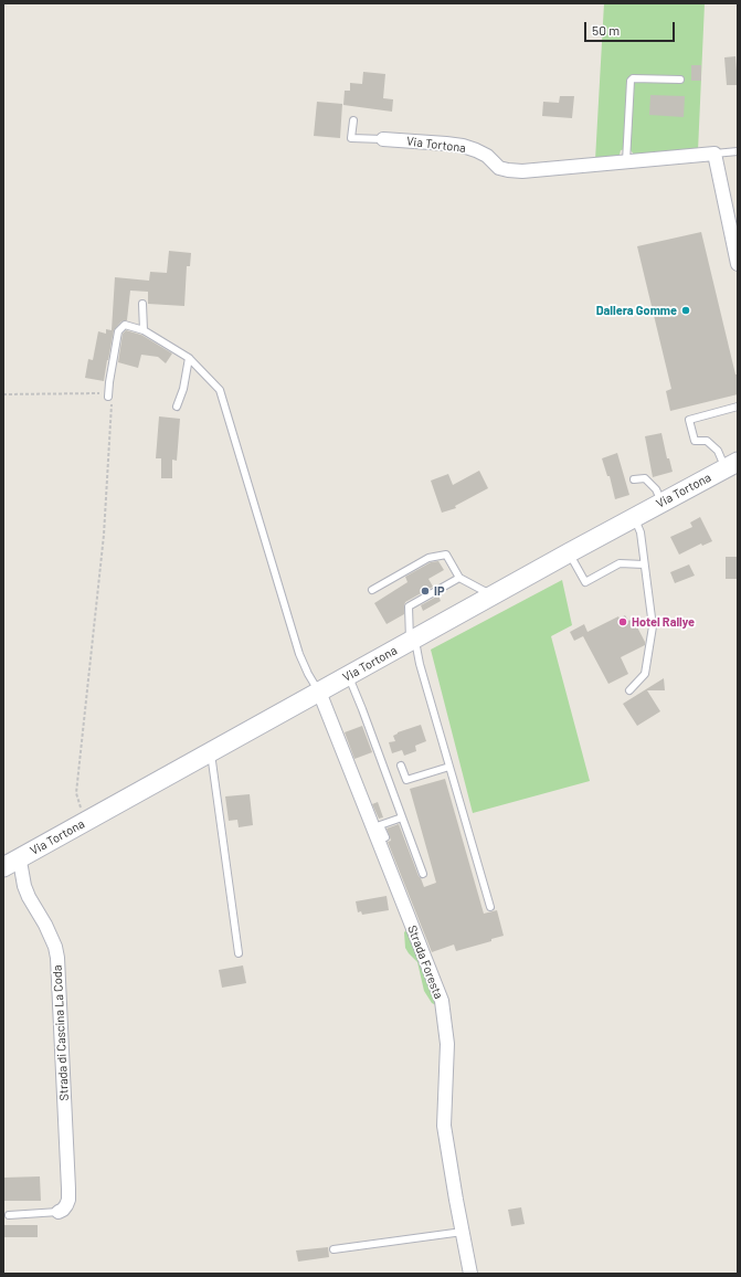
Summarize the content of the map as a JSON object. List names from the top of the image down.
{
  "streets": {
    "main road": ["Via Tortona"],
    "street": ["Strada Foresta", "Strada di Cascina La Coda"]
  },
  "crossings": [
    ["Via Tortona", "Strada Foresta"],
    ["Via Tortona", "Strada di Cascina La Coda"]
  ],
  "places": ["Dallera Gomme", "IP", "Hotel Rallye"],
  "scale_bar": "50 m"
}
